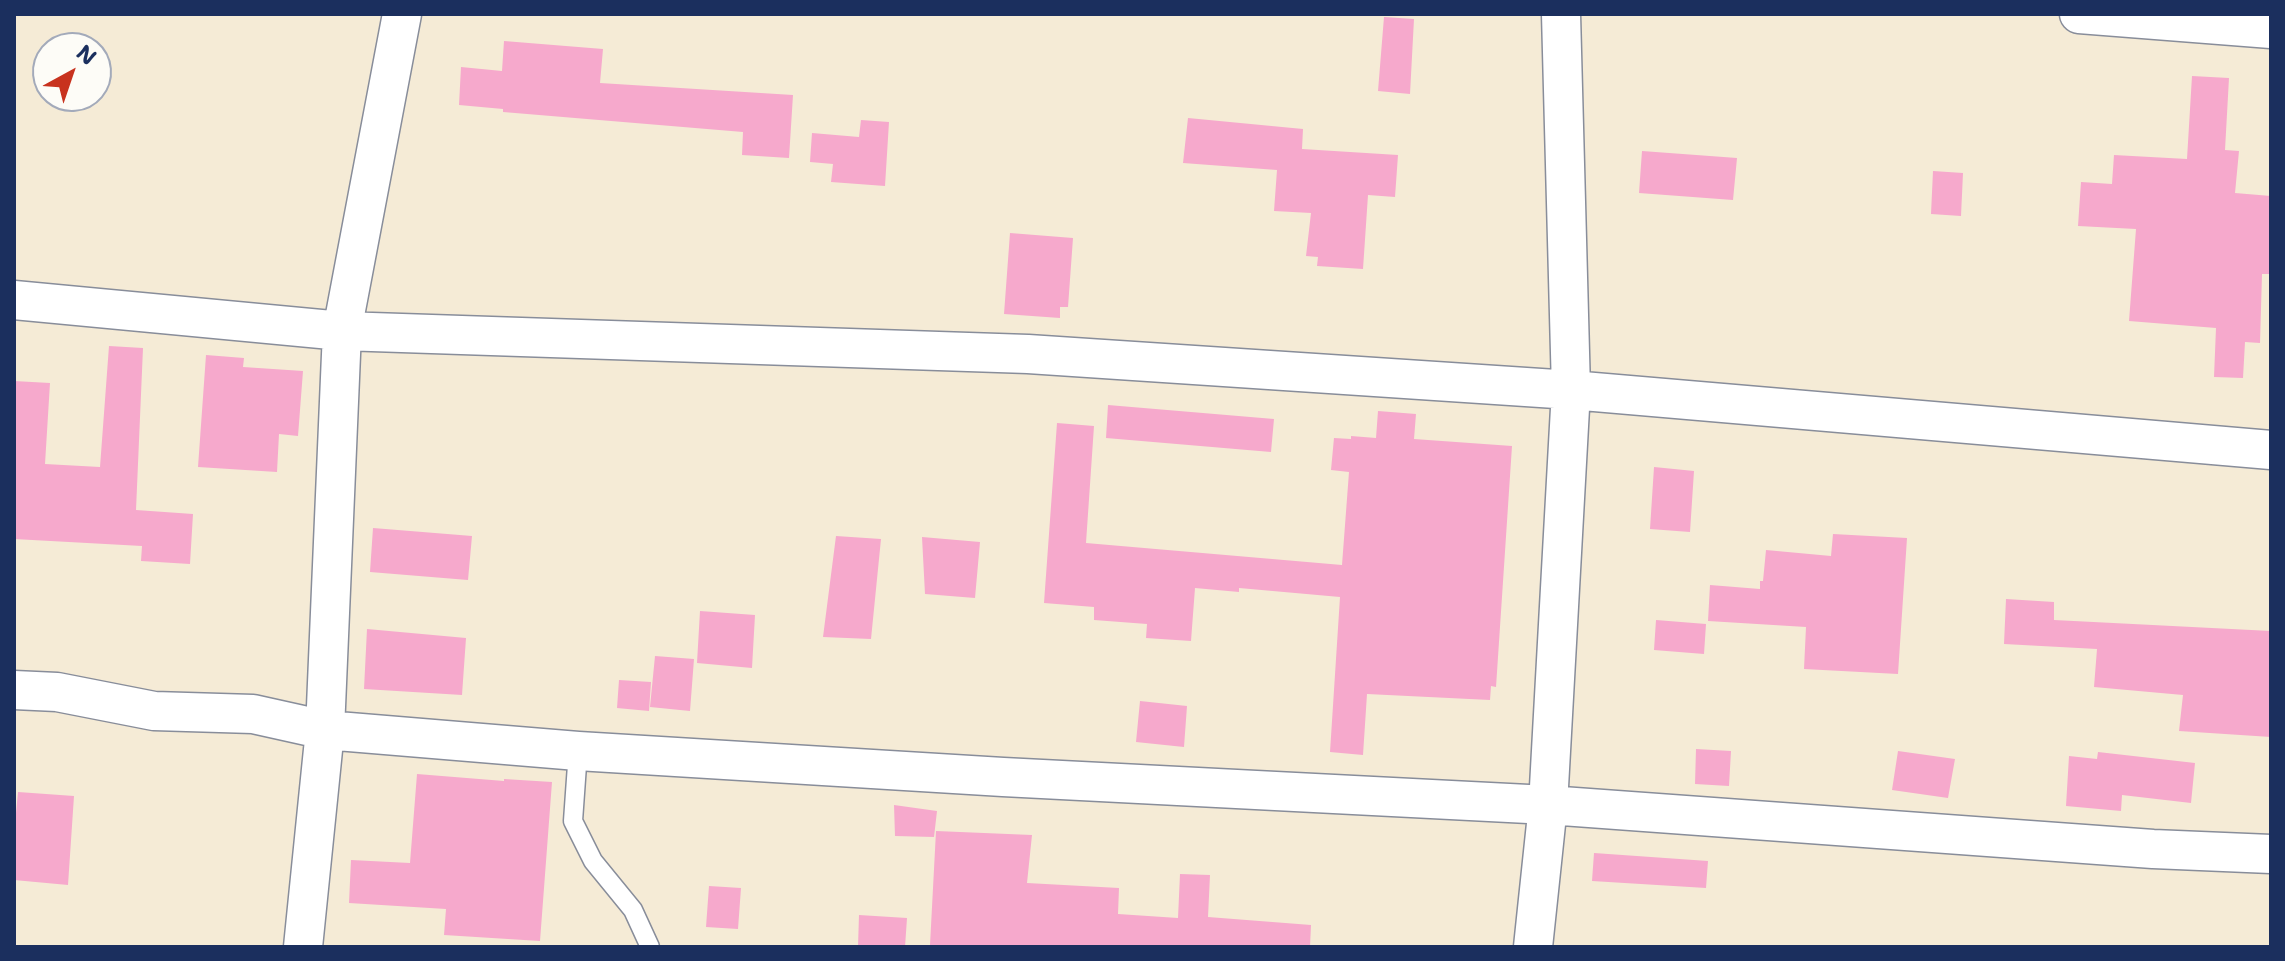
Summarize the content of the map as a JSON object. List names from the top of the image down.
{
  "north": "top right"
}
